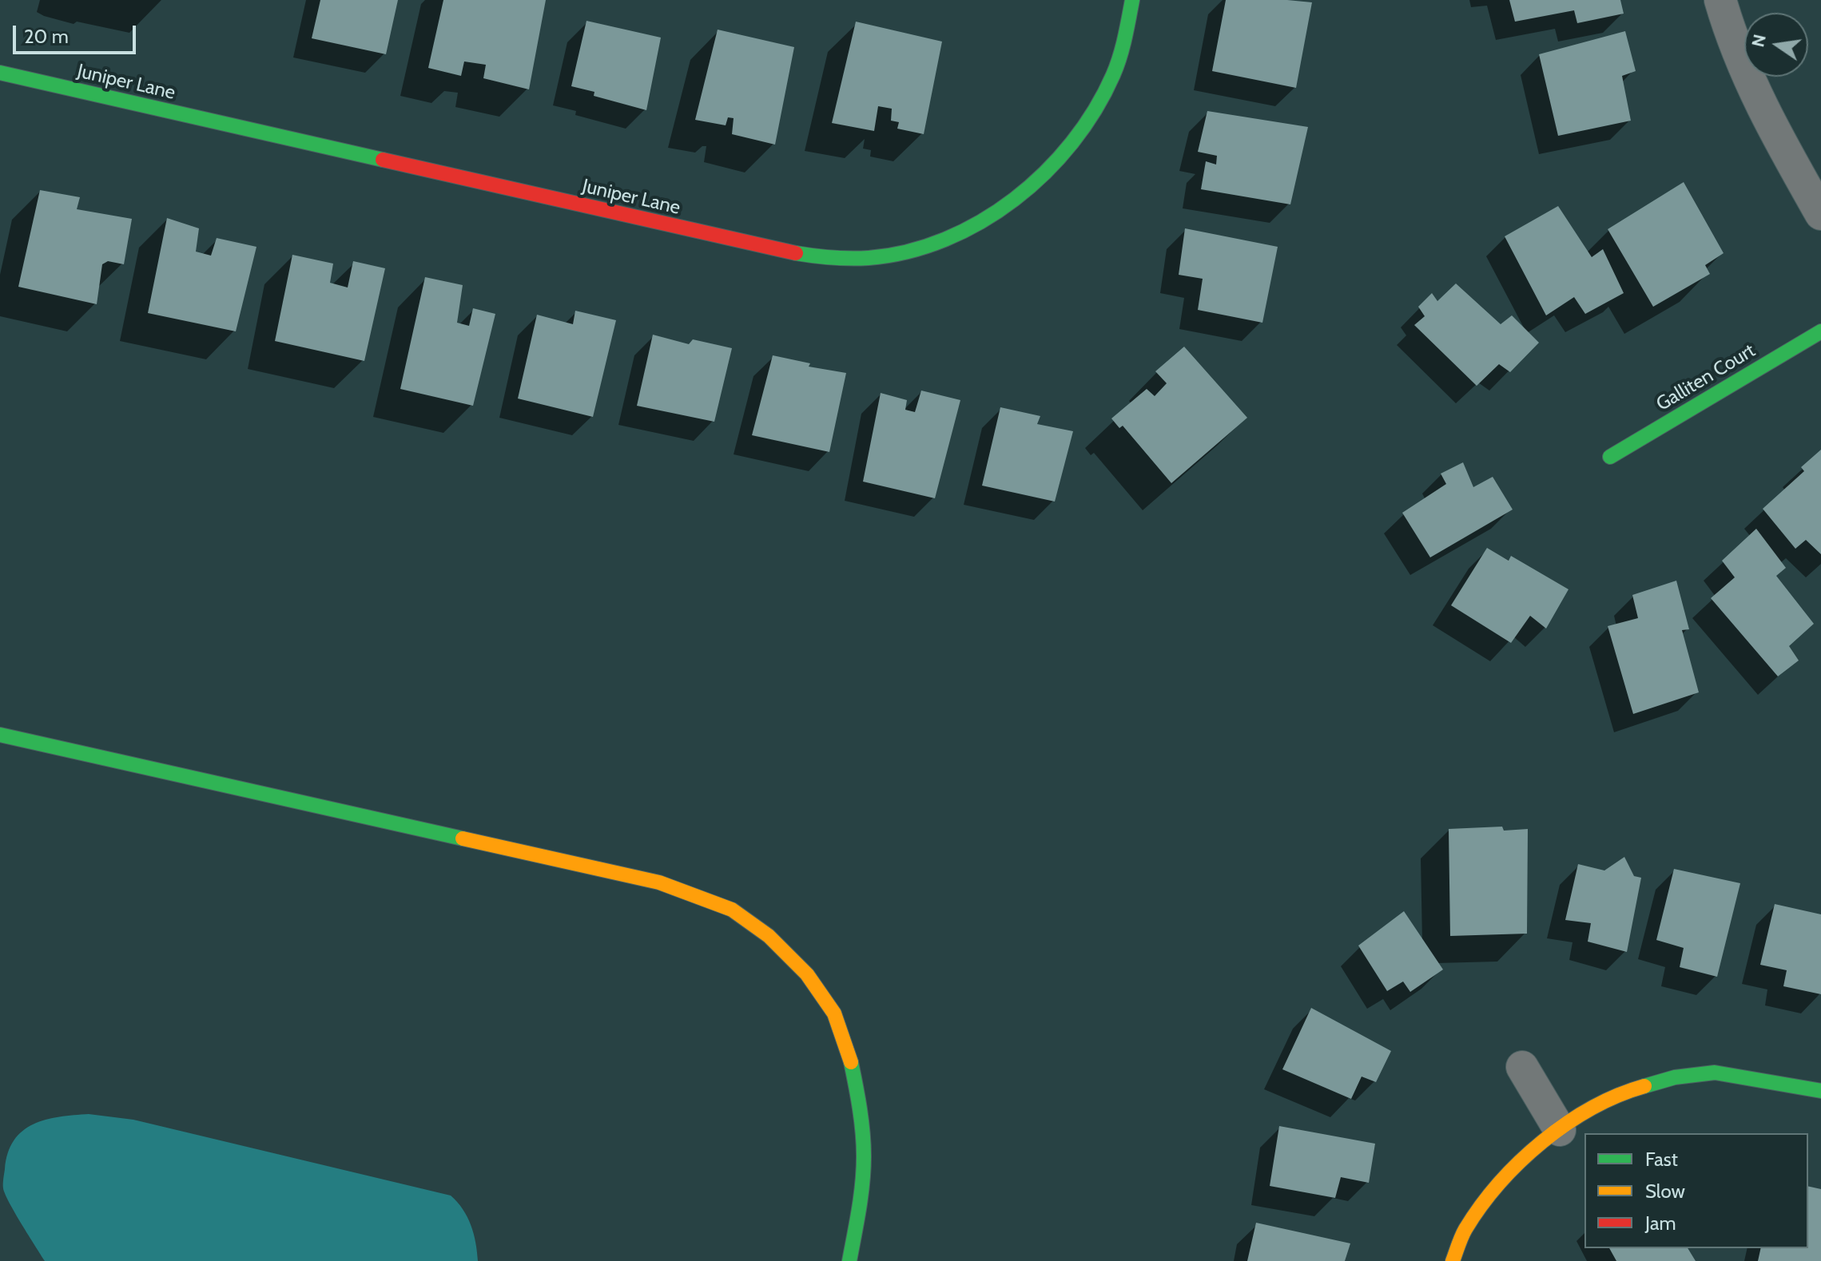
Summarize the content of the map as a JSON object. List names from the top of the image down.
{
  "streets": {
    "street": ["Juniper Lane", "Galliten Court"]
  },
  "legend": ["Fast", "Slow", "Jam"],
  "scale_bar": "20 m",
  "north": "left"
}
